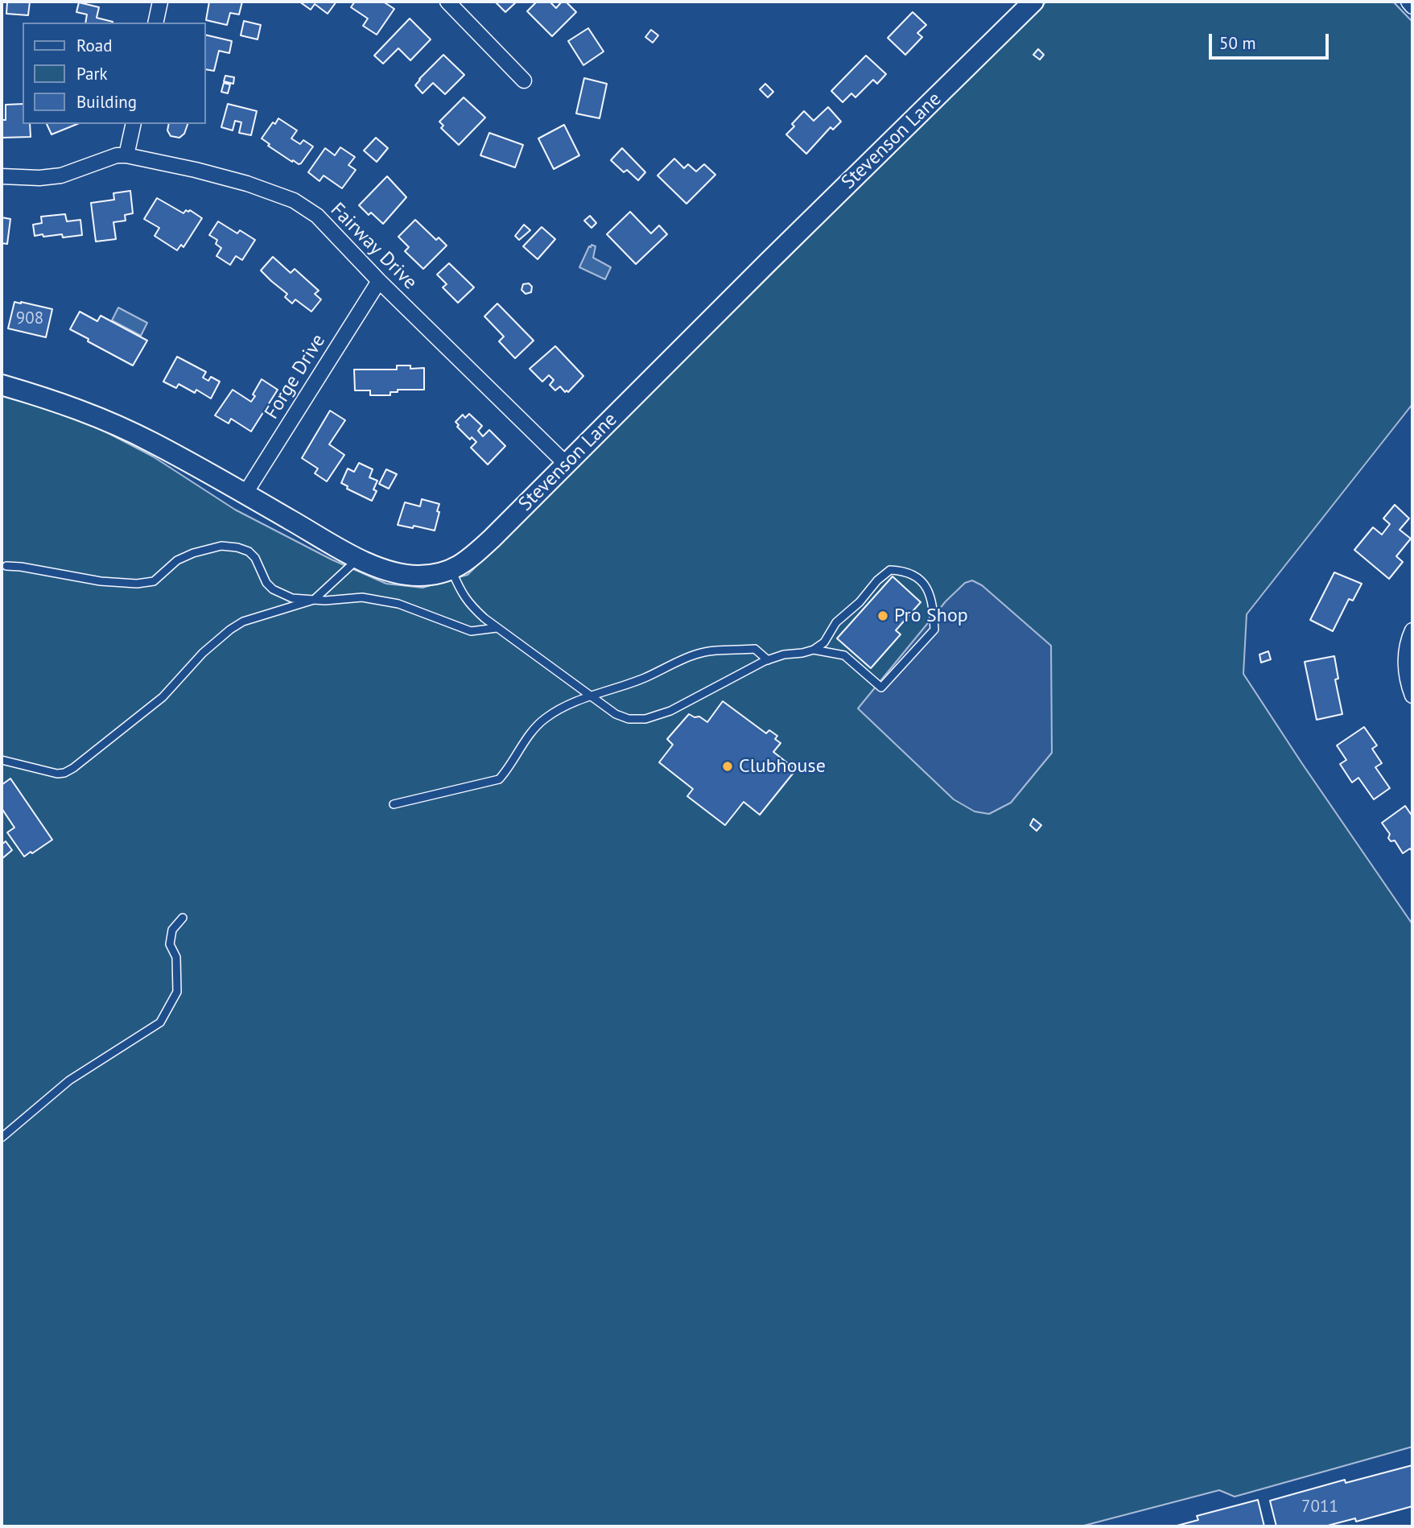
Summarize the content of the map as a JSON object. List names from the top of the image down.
{
  "streets": {
    "street": ["Stevenson Lane", "Fairway Drive", "Forge Drive"]
  },
  "crossings": [
    ["Stevenson Lane", "Fairway Drive"],
    ["Stevenson Lane", "Forge Drive"],
    ["Fairway Drive", "Forge Drive"]
  ],
  "places": ["Pro Shop", "Clubhouse"],
  "house_numbers": ["908", "7011"],
  "legend": ["Road", "Park", "Building"],
  "scale_bar": "50 m"
}
